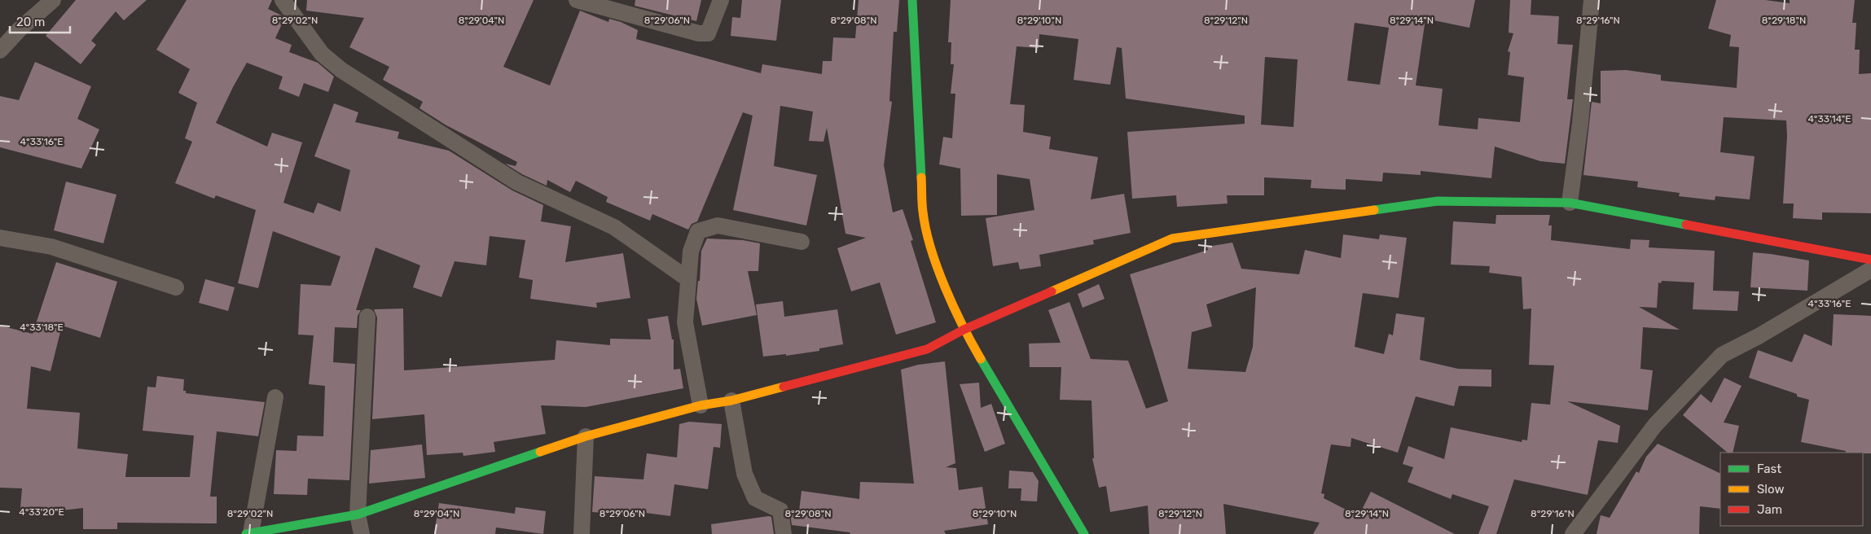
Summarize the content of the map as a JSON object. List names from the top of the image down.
{
  "legend": ["Fast", "Slow", "Jam"],
  "scale_bar": "20 m",
  "coordinates": [
    "8°29'02\"N",
    "8°29'04\"N",
    "8°29'06\"N",
    "8°29'08\"N",
    "8°29'10\"N",
    "8°29'12\"N",
    "8°29'14\"N",
    "8°29'16\"N",
    "8°29'18\"N",
    "4°33'14\"E",
    "4°33'16\"E",
    "4°33'18\"E",
    "4°33'20\"E"
  ]
}
